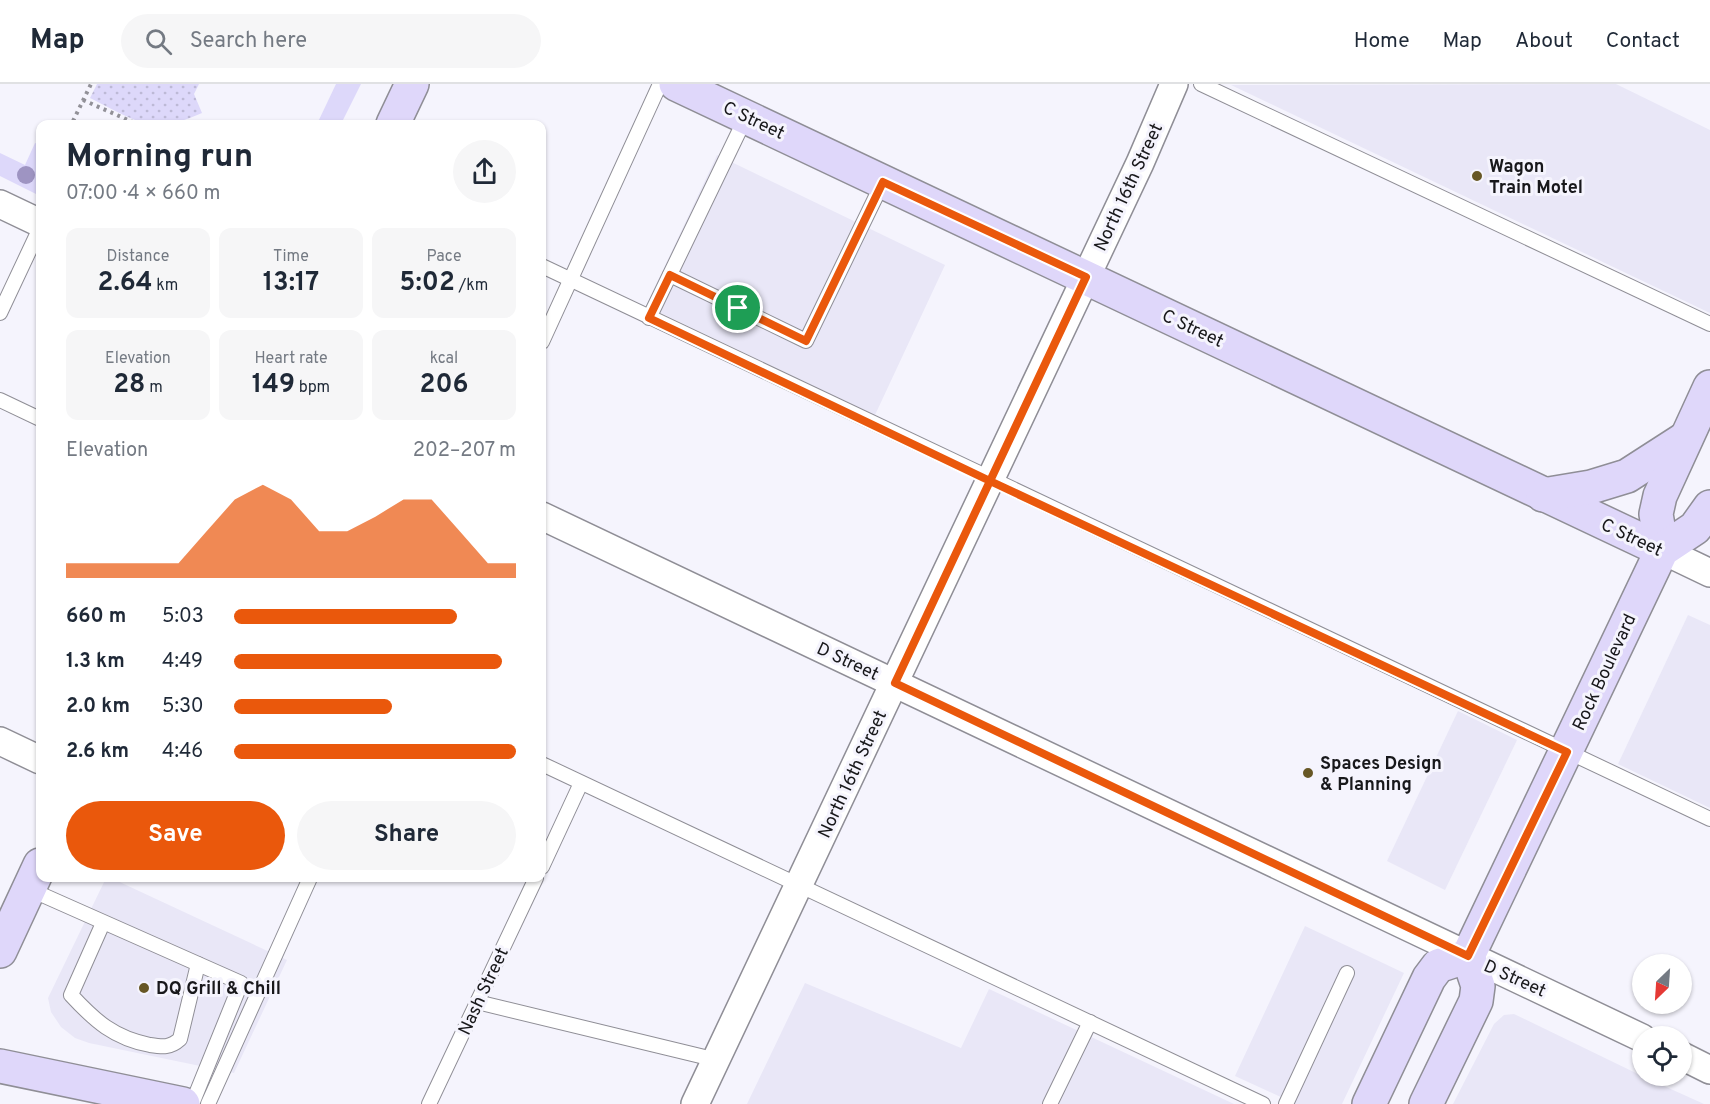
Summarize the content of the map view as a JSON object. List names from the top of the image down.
{
  "streets": {
    "main road": ["C Street", "Rock Boulevard"],
    "street": ["North 16th Street", "D Street"],
    "lane": ["Nash Street"]
  },
  "crossings": [
    ["C Street", "North 16th Street"],
    ["C Street", "Rock Boulevard"],
    ["North 16th Street", "D Street"],
    ["D Street", "Rock Boulevard"]
  ],
  "places": ["Wagon Train Motel", "Spaces Design & Planning", "DQ Grill & Chill"],
  "north": "bottom left",
  "page": {
    "header": "Map",
    "search": "Search here",
    "nav": [
      "Home",
      "Map",
      "About",
      "Contact"
    ],
    "heading": ["Morning run", "07:00 · 4 × 660 m"],
    "stats": [
      ["Distance", "2.64 km"],
      ["Time", "13:17"],
      ["Pace", "5:02 /km"],
      ["Elevation", "28 m"],
      ["Heart rate", "149 bpm"],
      ["kcal", "206"]
    ],
    "chart": ["Elevation", "202–207 m"],
    "list": [
      {
        "name": "660 m",
        "note": "5:03"
      },
      {
        "name": "1.3 km",
        "note": "4:49"
      },
      {
        "name": "2.0 km",
        "note": "5:30"
      },
      {
        "name": "2.6 km",
        "note": "4:46"
      }
    ],
    "buttons": ["Save", "Share"]
  }
}
